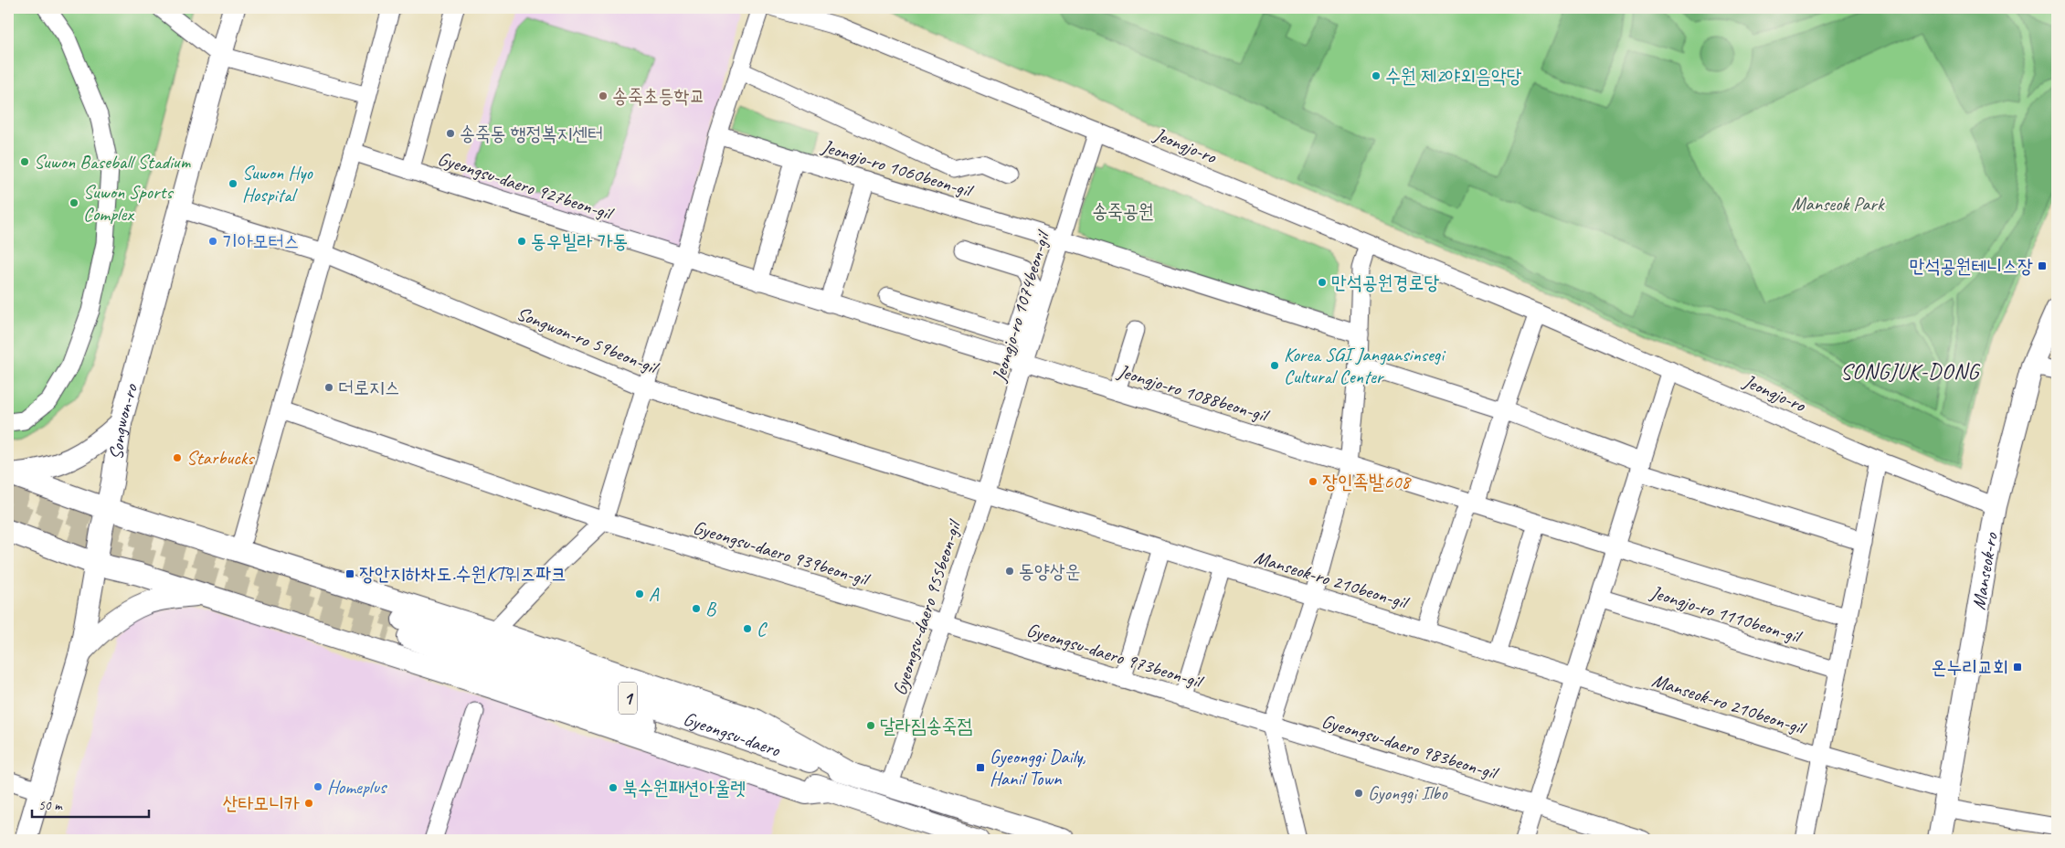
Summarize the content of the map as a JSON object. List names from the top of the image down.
{
  "streets": {
    "main road": [
      "Songwon-ro",
      "Manseok-ro",
      "1",
      "Gyeongsu-daero"
    ],
    "street": [
      "Jeongjo-ro",
      "Jeongjo-ro 1060beon-gil",
      "Gyeongsu-daero 927beon-gil",
      "Jeongjo-ro 1074beon-gil",
      "Songwon-ro 59beon-gil",
      "Jeongjo-ro 1088beon-gil",
      "Gyeongsu-daero 939beon-gil",
      "Manseok-ro 210beon-gil",
      "Gyeongsu-daero 955beon-gil",
      "Jeongjo-ro 1110beon-gil",
      "Gyeongsu-daero 973beon-gil",
      "Gyeongsu-daero 983beon-gil"
    ]
  },
  "crossings": [
    ["Jeongjo-ro", "Jeongjo-ro 1074beon-gil"],
    ["Jeongjo-ro", "Manseok-ro"],
    ["Jeongjo-ro 1060beon-gil", "Jeongjo-ro 1074beon-gil"],
    ["Jeongjo-ro 1074beon-gil", "Songwon-ro 59beon-gil"],
    ["Jeongjo-ro 1074beon-gil", "Jeongjo-ro 1088beon-gil"],
    ["Jeongjo-ro 1074beon-gil", "Manseok-ro 210beon-gil"],
    ["Jeongjo-ro 1074beon-gil", "Gyeongsu-daero 955beon-gil"],
    ["Songwon-ro 59beon-gil", "Songwon-ro"],
    ["Songwon-ro 59beon-gil", "Manseok-ro 210beon-gil"],
    ["Songwon-ro 59beon-gil", "Gyeongsu-daero 955beon-gil"],
    ["Jeongjo-ro 1088beon-gil", "Manseok-ro 210beon-gil"],
    ["Jeongjo-ro 1088beon-gil", "Jeongjo-ro 1110beon-gil"],
    ["Gyeongsu-daero 939beon-gil", "Gyeongsu-daero 955beon-gil"],
    ["Gyeongsu-daero 939beon-gil", "Gyeongsu-daero 973beon-gil"],
    ["Manseok-ro", "Manseok-ro 210beon-gil"],
    ["Manseok-ro 210beon-gil", "Gyeongsu-daero 955beon-gil"],
    ["Manseok-ro 210beon-gil", "Gyeongsu-daero 973beon-gil"],
    ["Gyeongsu-daero 955beon-gil", "Gyeongsu-daero 973beon-gil"],
    ["Gyeongsu-daero 955beon-gil", "Gyeongsu-daero"],
    ["Gyeongsu-daero 973beon-gil", "Gyeongsu-daero 983beon-gil"]
  ],
  "districts": ["SONGJUK-DONG"],
  "parks": ["Manseok Park", "송죽공원"],
  "places": {
    "other": [
      "수원 제2야외음악당",
      "송죽초등학교",
      "송죽동 행정복지센터",
      "Suwon Baseball Stadium",
      "Suwon Hyo Hospital",
      "Suwon Sports Complex",
      "기아모터스",
      "동우빌라 가동",
      "만석공원경로당",
      "Korea SGI Jangansinsegi Cultural Center",
      "더로지스",
      "Starbucks",
      "장인족발608",
      "동양상운",
      "A",
      "B",
      "C",
      "달라짐송죽점",
      "Homeplus",
      "북수원패션아울렛",
      "Gyonggi Ilbo",
      "산타모니카"
    ],
    "transit": [
      "만석공원테니스장",
      "장안지하차도.수원KT위즈파크",
      "온누리교회",
      "Gyeonggi Daily, Hanil Town"
    ]
  },
  "scale_bar": "50 m"
}
